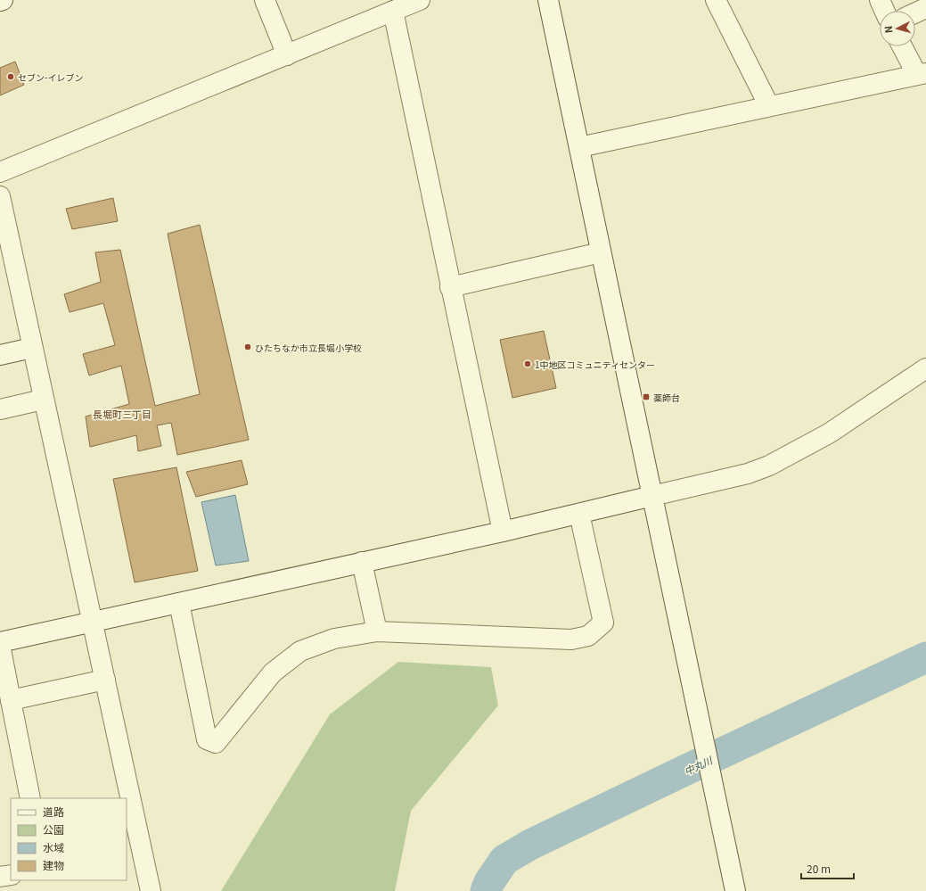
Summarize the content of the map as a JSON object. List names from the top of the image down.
{
  "districts": ["長堀町三丁目"],
  "water": ["中丸川"],
  "places": {
    "other": ["セブン-イレブン", "ひたちなか市立長堀小学校", "1中地区コミュニティセンター"],
    "transit": ["薬師台"]
  },
  "legend": [
    "道路",
    "公園",
    "水域",
    "建物"
  ],
  "scale_bar": "20 m",
  "north": "left"
}
